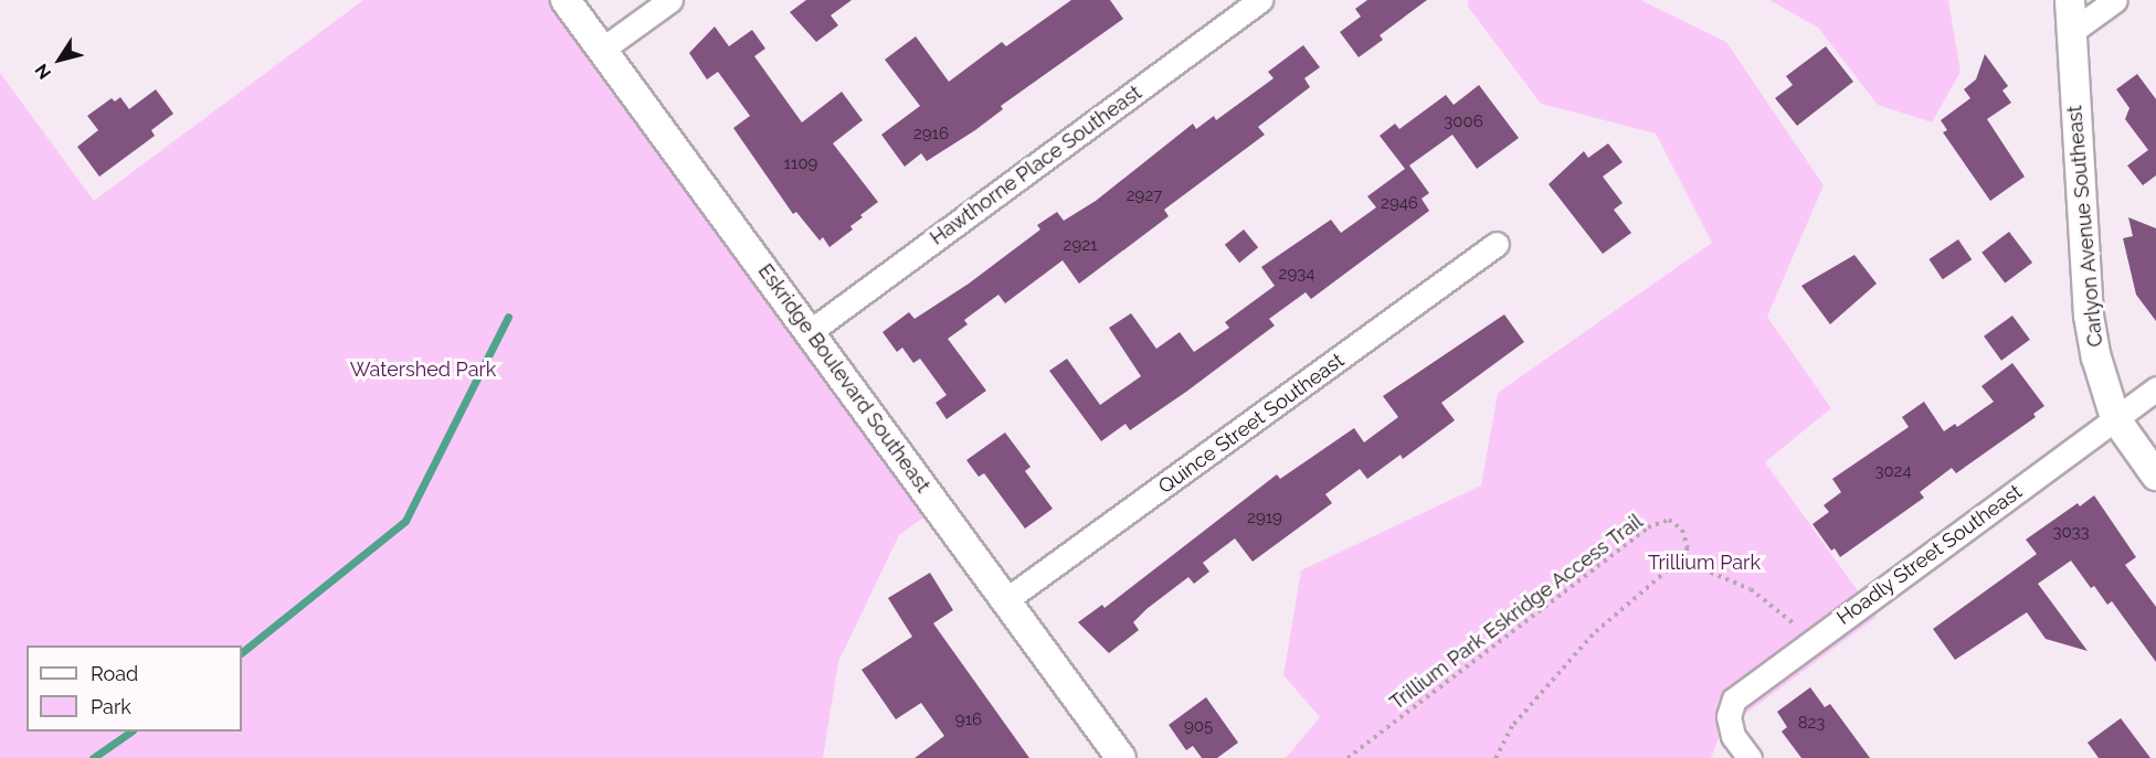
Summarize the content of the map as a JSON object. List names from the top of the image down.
{
  "streets": {
    "street": [
      "Hawthorne Place Southeast",
      "Carlyon Avenue Southeast",
      "Eskridge Boulevard Southeast",
      "Quince Street Southeast",
      "Hoadly Street Southeast"
    ],
    "path": ["Trillium Park Eskridge Access Trail"]
  },
  "crossings": [
    ["Hawthorne Place Southeast", "Eskridge Boulevard Southeast"],
    ["Carlyon Avenue Southeast", "Hoadly Street Southeast"],
    ["Eskridge Boulevard Southeast", "Quince Street Southeast"]
  ],
  "parks": ["Watershed Park", "Trillium Park"],
  "house_numbers": [
    "3006",
    "2916",
    "1109",
    "2927",
    "2946",
    "2921",
    "2934",
    "3024",
    "2919",
    "3033",
    "916",
    "823",
    "905"
  ],
  "legend": ["Road", "Park"],
  "north": "bottom left"
}
